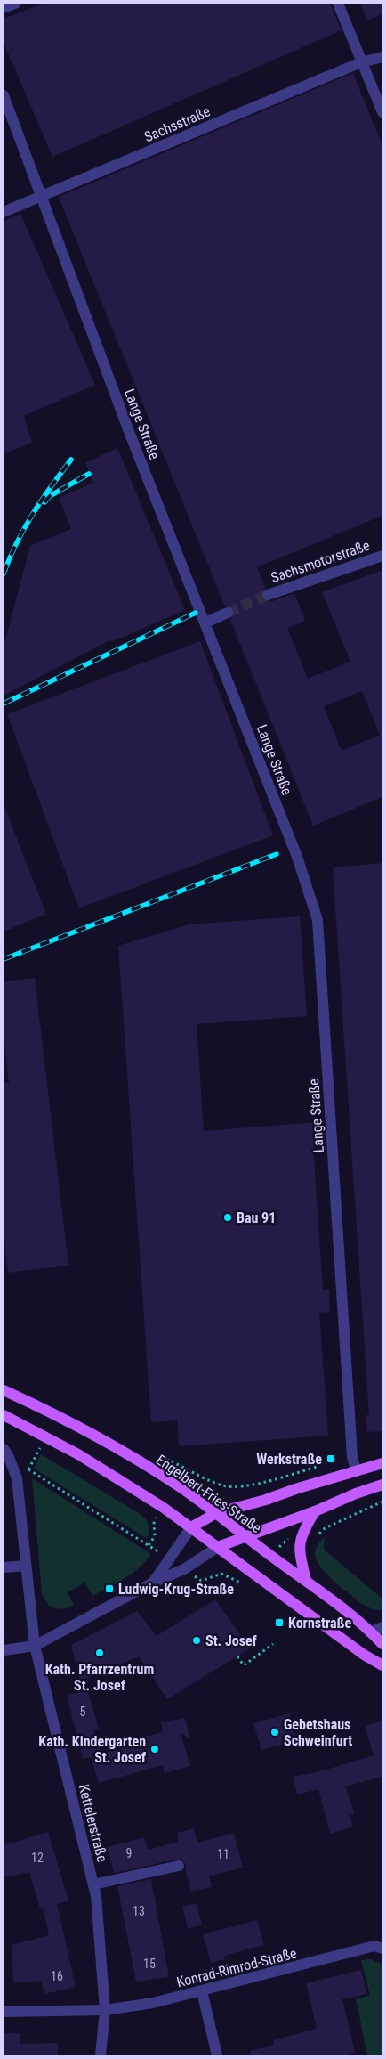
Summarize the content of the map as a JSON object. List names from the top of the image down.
{
  "streets": {
    "main road": ["Engelbert-Fries-Straße"],
    "street": [
      "Sachsstraße",
      "Lange Straße",
      "Sachsmotorstraße",
      "Kettelerstraße",
      "Konrad-Rimrod-Straße"
    ]
  },
  "crossings": [
    ["Sachsstraße", "Lange Straße"],
    ["Kettelerstraße", "Konrad-Rimrod-Straße"]
  ],
  "places": {
    "other": [
      "Bau 91",
      "St. Josef",
      "Kath. Pfarrzentrum St. Josef",
      "Gebetshaus Schweinfurt",
      "Kath. Kindergarten St. Josef"
    ],
    "transit": ["Werkstraße", "Ludwig-Krug-Straße", "Kornstraße"]
  },
  "house_numbers": [
    "5",
    "9",
    "11",
    "12",
    "13",
    "15",
    "16"
  ]
}
